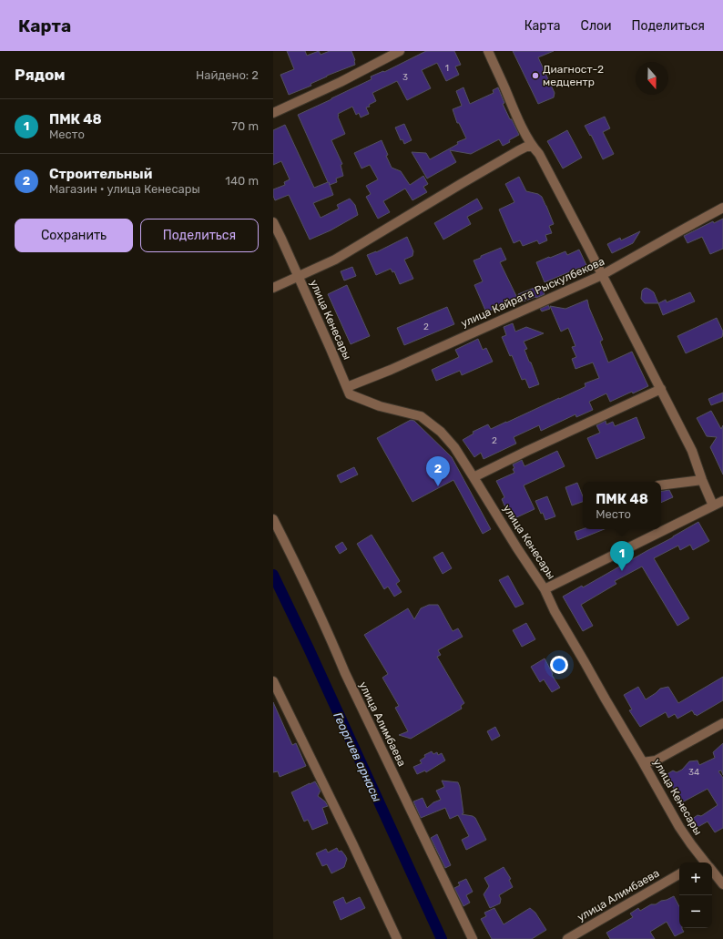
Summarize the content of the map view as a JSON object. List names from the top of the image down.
{
  "streets": {
    "street": ["улица Кайрата Рыскулбекова", "улица Кенесары", "улица Алимбаева"]
  },
  "crossings": [
    ["улица Кайрата Рыскулбекова", "улица Кенесары"]
  ],
  "water": ["Георгиев арнасы"],
  "places": ["Диагност-2 медцентр"],
  "house_numbers": [
    "1",
    "3",
    "2",
    "2",
    "34"
  ],
  "north": "bottom",
  "page": {
    "header": "Карта",
    "nav": ["Карта", "Слои", "Поделиться"],
    "heading": ["Рядом", "Найдено: 2"],
    "list": [
      {
        "mark": "1",
        "name": "ПМК 48",
        "note": "Место",
        "value": "70 m"
      },
      {
        "mark": "2",
        "name": "Строительный",
        "note": "Магазин · улица Кенесары",
        "value": "140 m"
      }
    ],
    "buttons": ["Сохранить", "Поделиться"],
    "pins": ["2", "1"],
    "popup": ["ПМК 48", "Место"],
    "map_buttons": ["+", "−"]
  }
}
